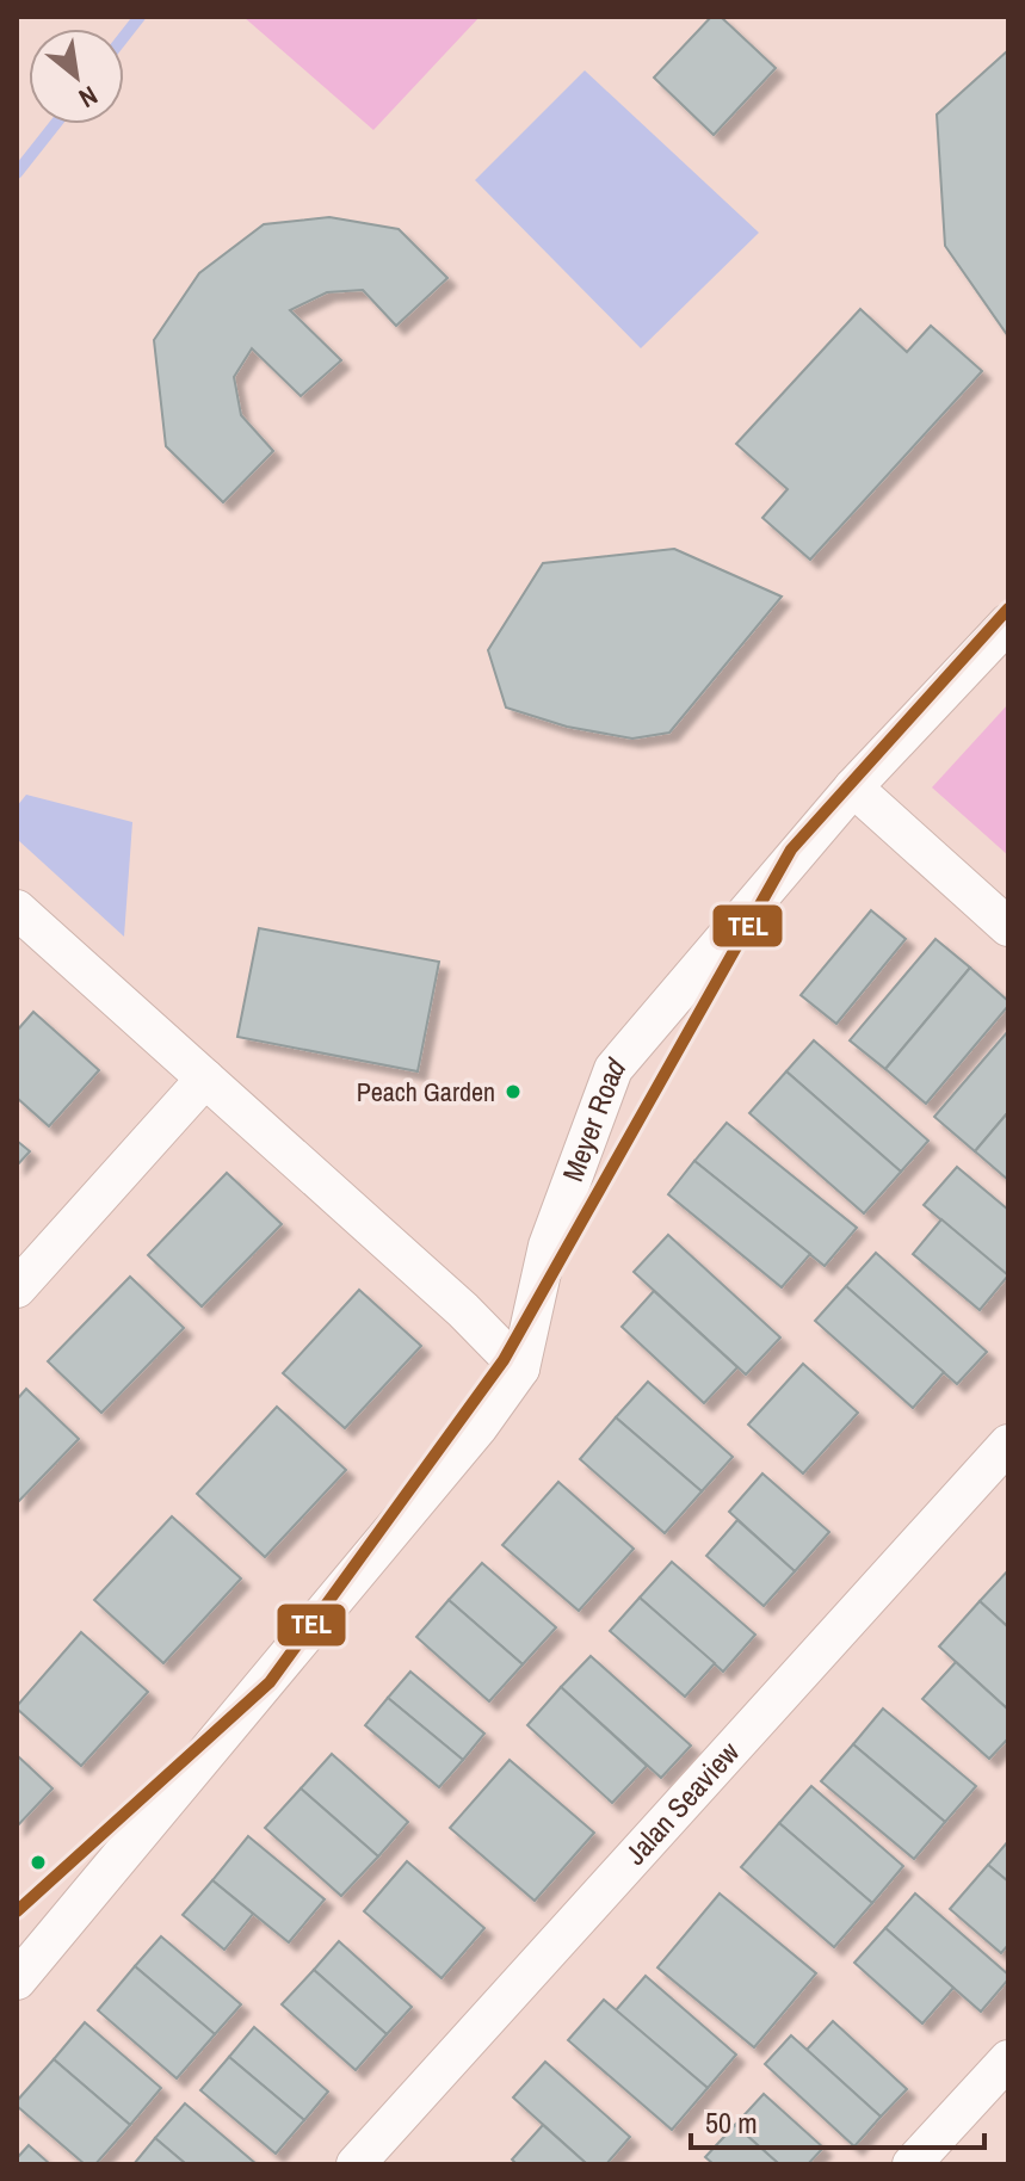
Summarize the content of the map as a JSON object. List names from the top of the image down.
{
  "streets": {
    "street": ["Meyer Road", "Jalan Seaview"]
  },
  "places": ["Peach Garden"],
  "lines": ["transit line TEL"],
  "scale_bar": "50 m",
  "north": "bottom right"
}
